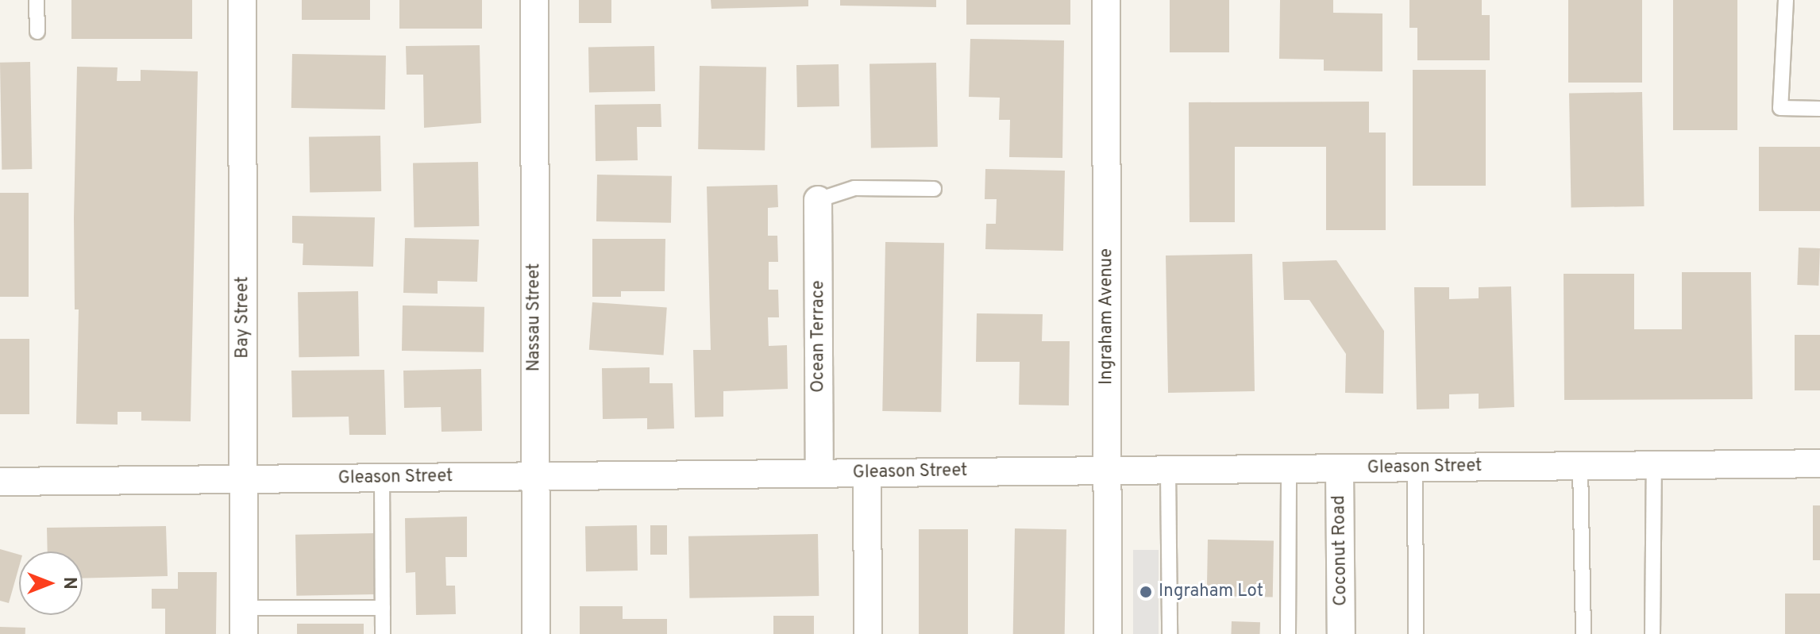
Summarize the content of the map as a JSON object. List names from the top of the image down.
{
  "streets": {
    "street": [
      "Ingraham Avenue",
      "Bay Street",
      "Nassau Street",
      "Ocean Terrace",
      "Gleason Street",
      "Coconut Road"
    ]
  },
  "crossings": [
    ["Ingraham Avenue", "Gleason Street"],
    ["Bay Street", "Gleason Street"],
    ["Nassau Street", "Gleason Street"],
    ["Ocean Terrace", "Gleason Street"],
    ["Gleason Street", "Coconut Road"]
  ],
  "places": ["Ingraham Lot"],
  "north": "right"
}
